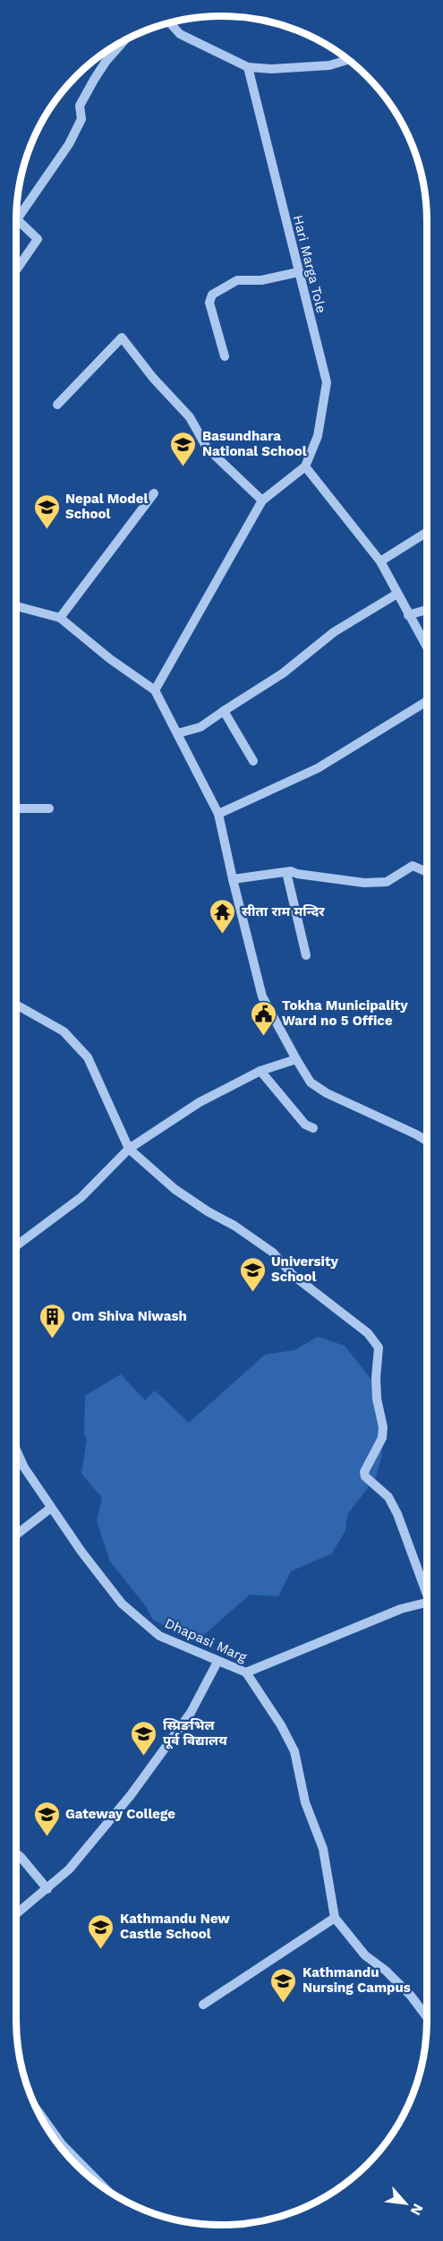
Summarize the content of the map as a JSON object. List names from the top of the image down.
{
  "streets": {
    "street": ["Hari Marga Tole", "Dhapasi Marg"]
  },
  "places": {
    "school or university": [
      "Basundhara National School",
      "Nepal Model School",
      "University School",
      "स्प्रिङभिल पूर्व विद्यालय",
      "Gateway College",
      "Kathmandu New Castle School",
      "Kathmandu Nursing Campus"
    ],
    "temple": ["सीता राम मन्दिर"],
    "public building": ["Tokha Municipality Ward no 5 Office"],
    "building": ["Om Shiva Niwash"]
  },
  "north": "bottom right"
}
